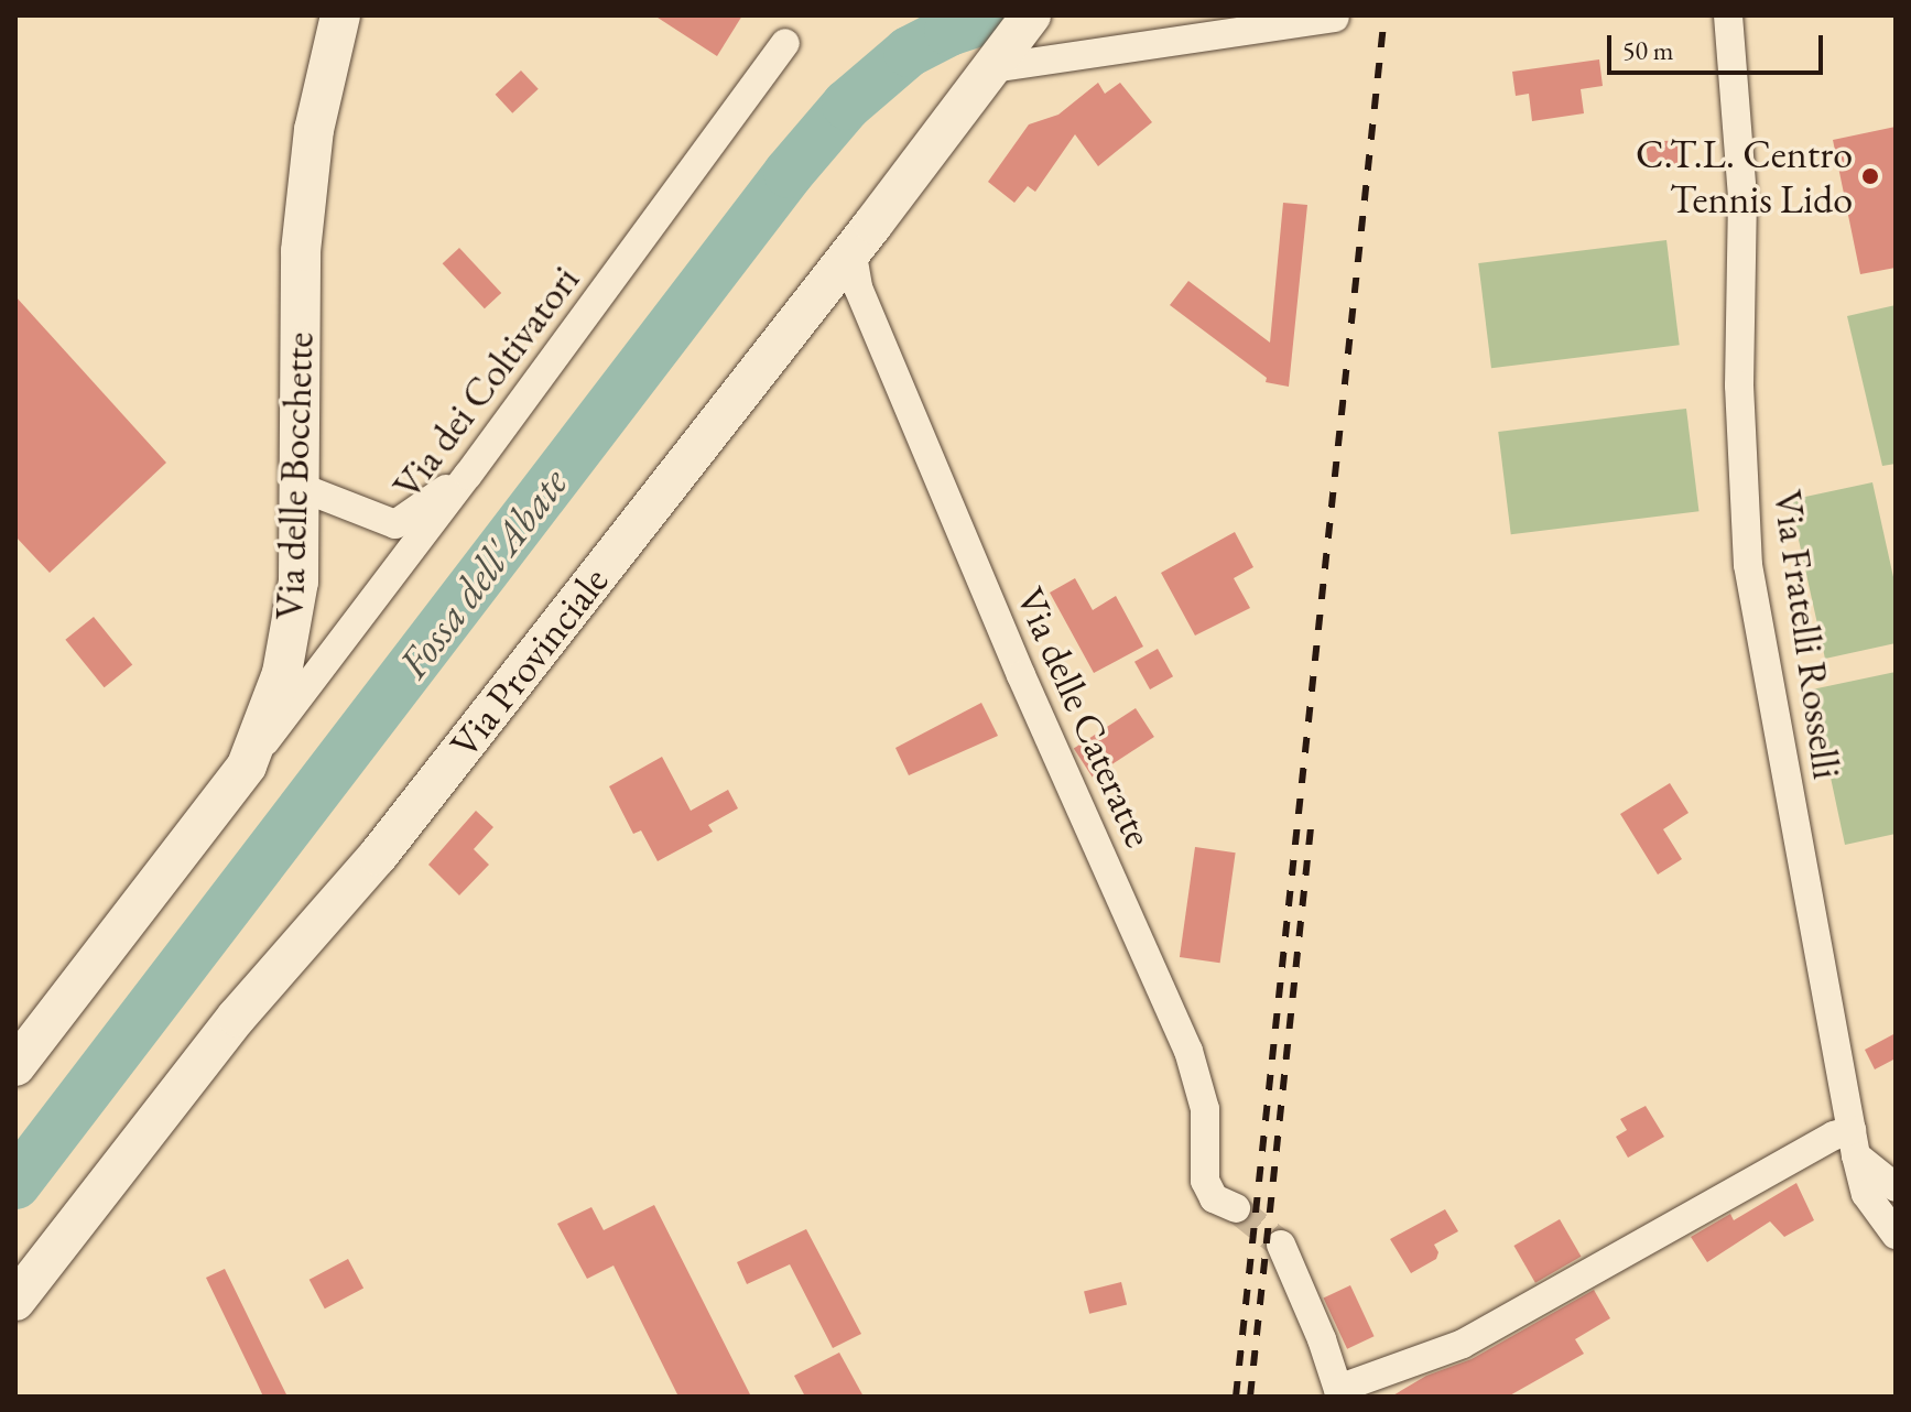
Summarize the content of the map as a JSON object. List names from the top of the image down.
{
  "streets": {
    "main road": ["Via delle Bocchette", "Via Provinciale"],
    "street": ["Via dei Coltivatori", "Via Fratelli Rosselli", "Via delle Cateratte"]
  },
  "crossings": [
    ["Via dei Coltivatori", "Via delle Bocchette"],
    ["Via Provinciale", "Via delle Cateratte"]
  ],
  "water": ["Fossa dell'Abate"],
  "places": ["C.T.L. Centro Tennis Lido"],
  "scale_bar": "50 m"
}
